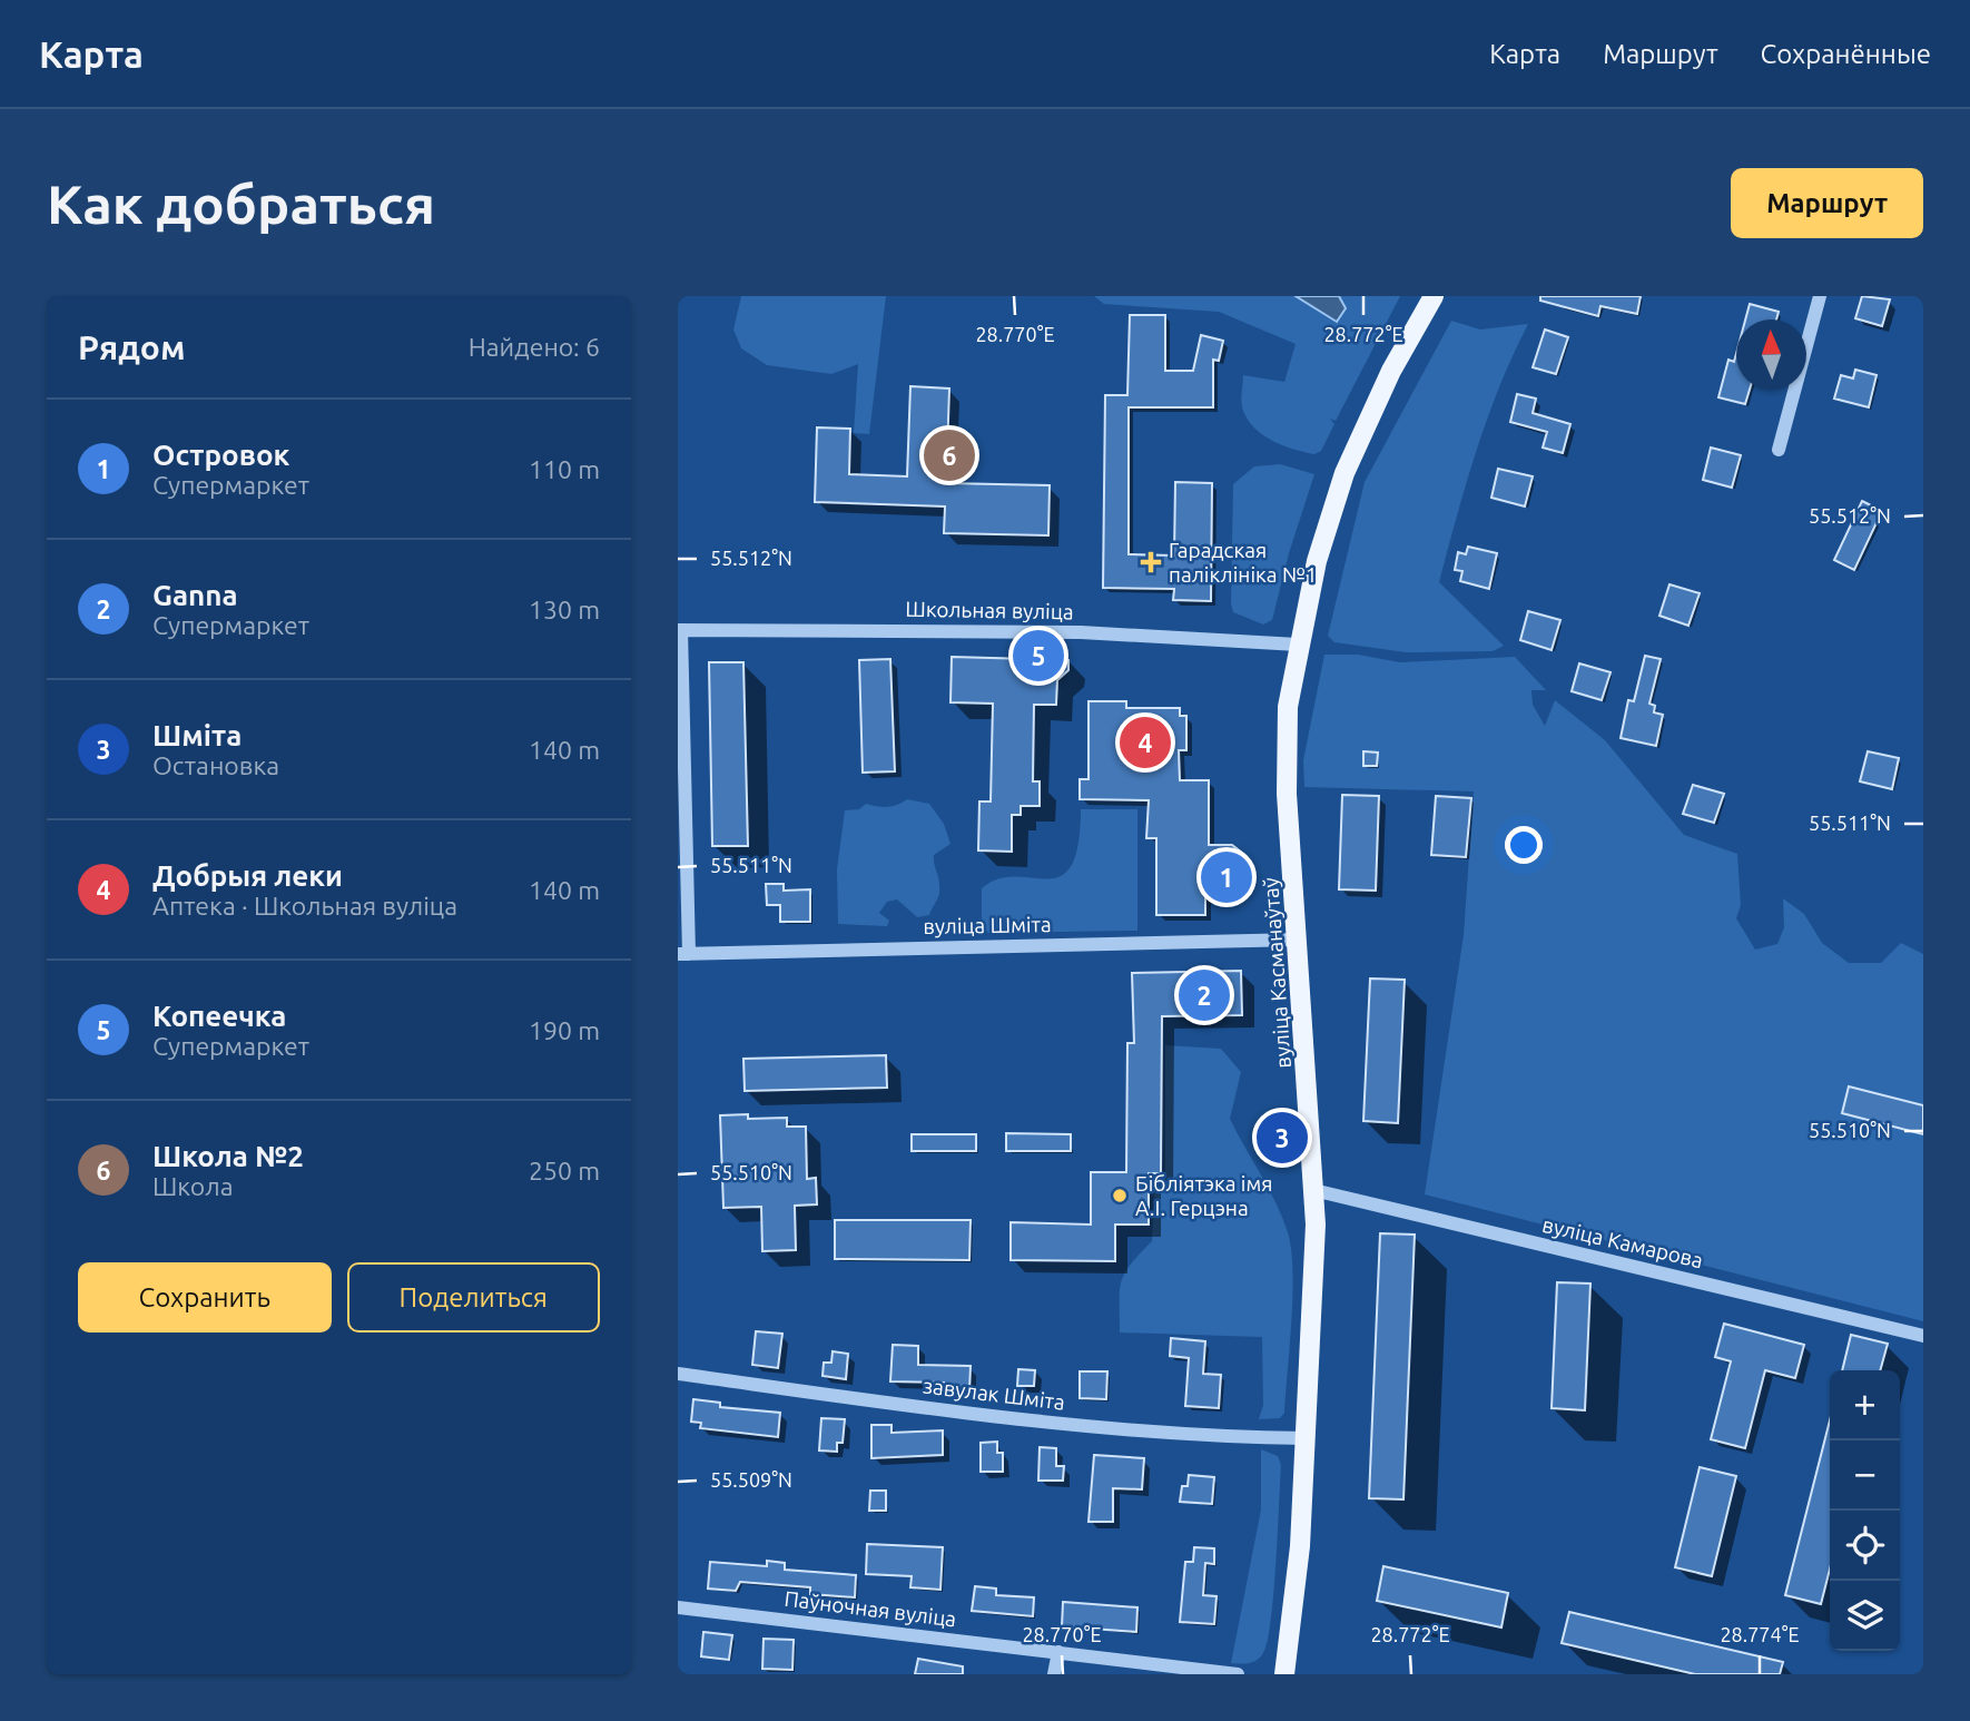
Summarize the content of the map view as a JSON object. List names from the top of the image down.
{
  "streets": {
    "main road": ["вуліца Касманаўтаў"],
    "street": [
      "Школьная вуліца",
      "вуліца Шміта",
      "вуліца Камарова",
      "завулак Шміта",
      "Паўночная вуліца"
    ]
  },
  "crossings": [
    ["Школьная вуліца", "вуліца Шміта"],
    ["Школьная вуліца", "вуліца Касманаўтаў"],
    ["вуліца Шміта", "вуліца Касманаўтаў"],
    ["вуліца Касманаўтаў", "вуліца Камарова"],
    ["вуліца Касманаўтаў", "завулак Шміта"]
  ],
  "places": {
    "health": ["Гарадская паліклініка №1"],
    "other": ["Бібліятэка імя А.І. Герцэна"]
  },
  "north": "top",
  "page": {
    "header": "Карта",
    "nav": ["Карта", "Маршрут", "Сохранённые"],
    "buttons": [
      "Маршрут",
      ["Сохранить", "Поделиться"]
    ],
    "title": "Как добраться",
    "heading": ["Рядом", "Найдено: 6"],
    "list": [
      {
        "mark": "1",
        "name": "Островок",
        "note": "Супермаркет",
        "value": "110 m"
      },
      {
        "mark": "2",
        "name": "Ganna",
        "note": "Супермаркет",
        "value": "130 m"
      },
      {
        "mark": "3",
        "name": "Шміта",
        "note": "Остановка",
        "value": "140 m"
      },
      {
        "mark": "4",
        "name": "Добрыя леки",
        "note": "Аптека · Школьная вуліца",
        "value": "140 m"
      },
      {
        "mark": "5",
        "name": "Копеечка",
        "note": "Супермаркет",
        "value": "190 m"
      },
      {
        "mark": "6",
        "name": "Школа №2",
        "note": "Школа",
        "value": "250 m"
      }
    ],
    "pins": [
      "6",
      "5",
      "4",
      "1",
      "2",
      "3"
    ],
    "map_buttons": ["+", "−"]
  },
  "coordinates": [
    "28.770°E",
    "28.772°E",
    "55.512°N",
    "55.511°N",
    "55.510°N",
    "55.509°N",
    "28.774°E"
  ]
}
